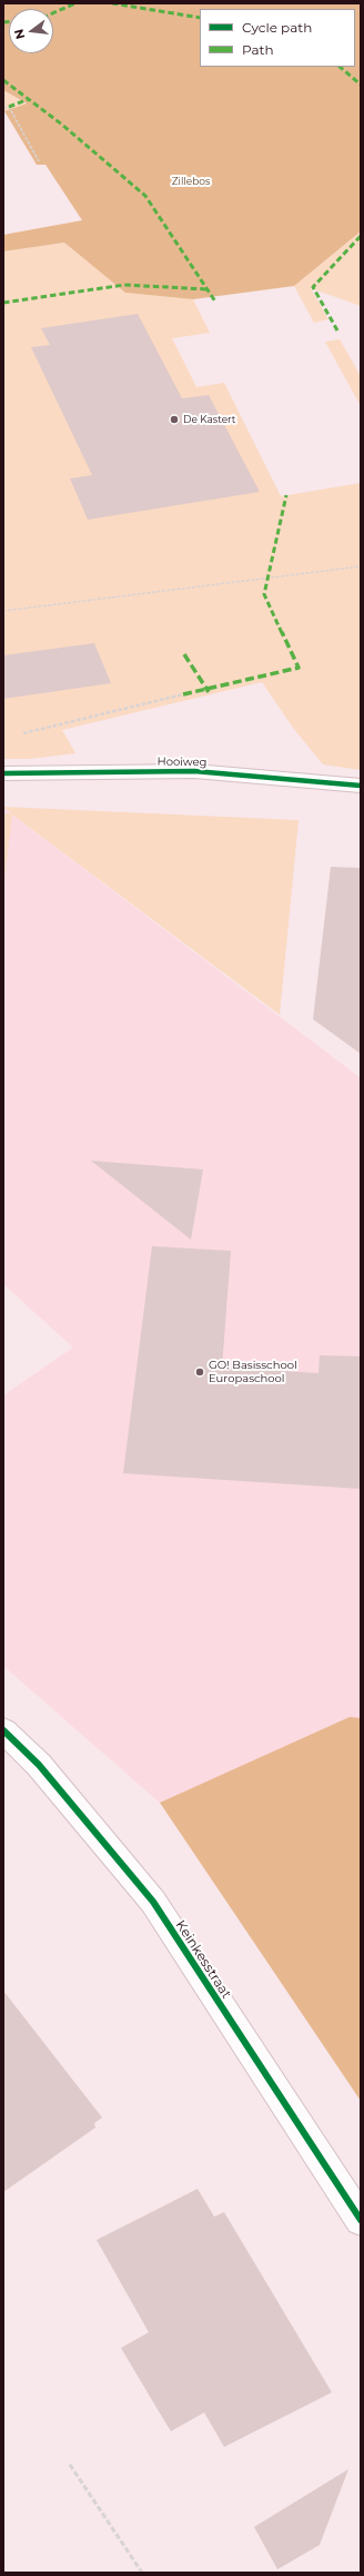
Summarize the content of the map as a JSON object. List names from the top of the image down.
{
  "streets": {
    "street": ["Hooiweg", "Keinkesstraat"]
  },
  "parks": ["Zillebos"],
  "places": ["De Kastert", "GO! Basisschool Europaschool"],
  "legend": ["Cycle path", "Path"],
  "north": "left"
}
